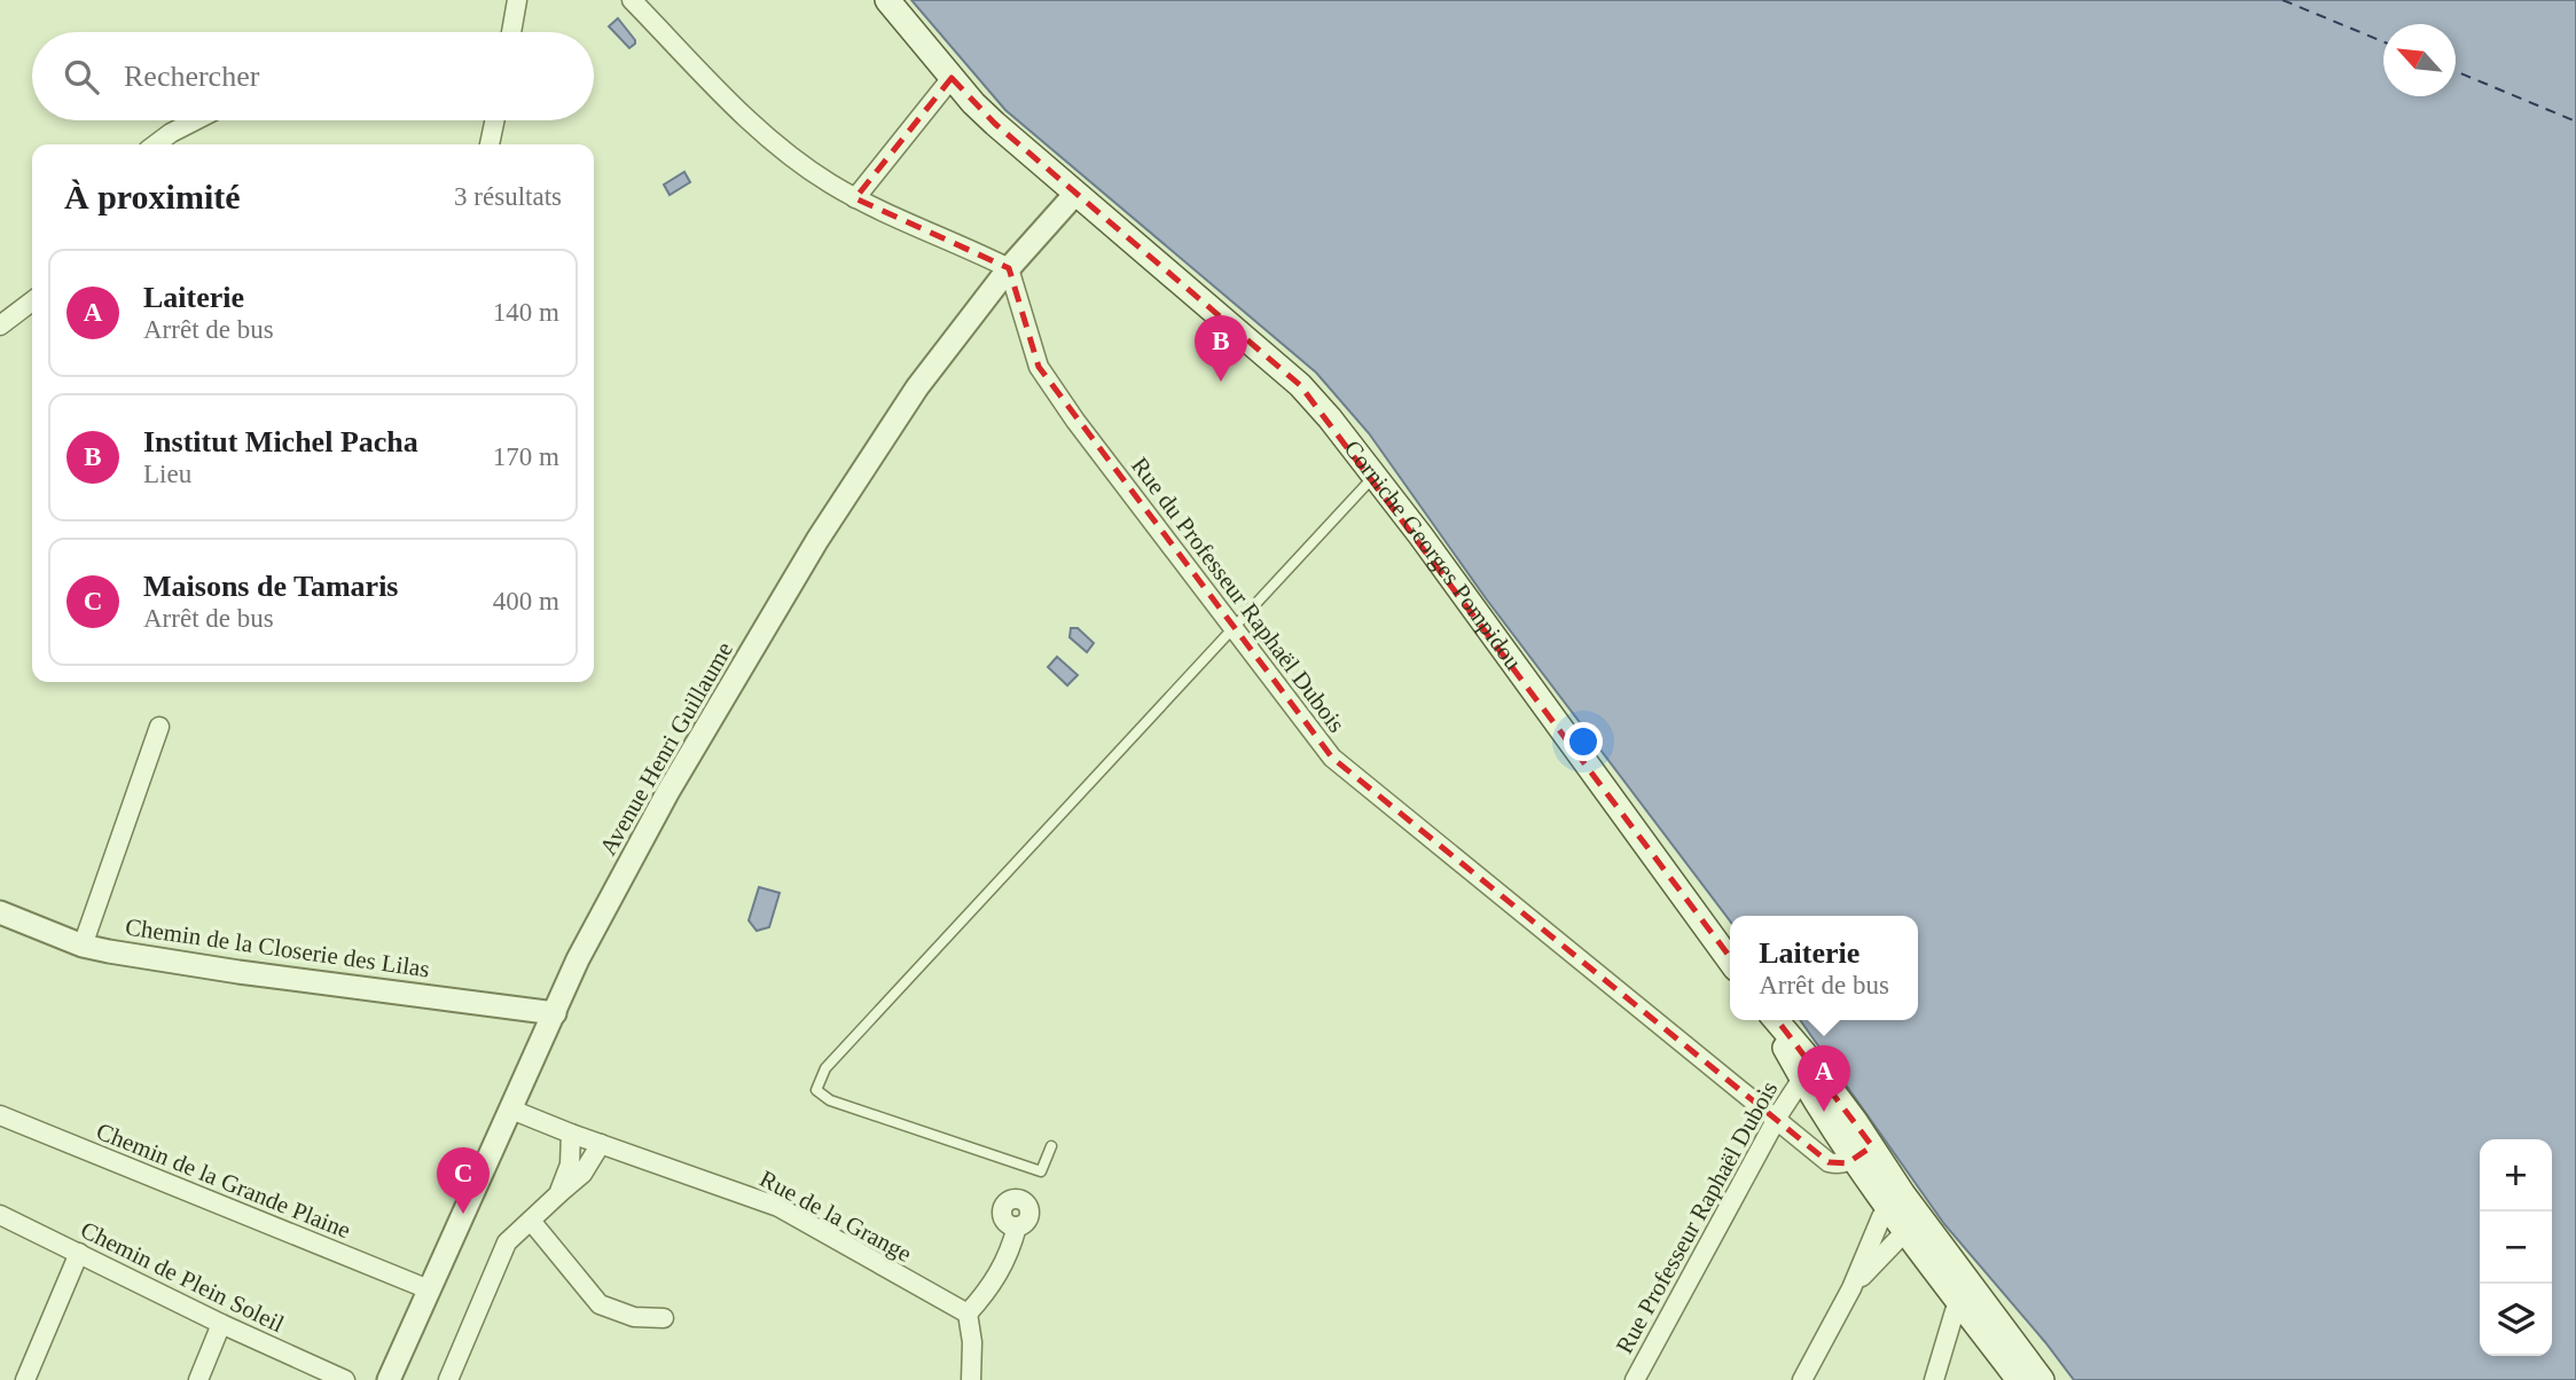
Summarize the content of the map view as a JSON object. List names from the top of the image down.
{
  "streets": {
    "main road": ["Corniche Georges Pompidou"],
    "street": [
      "Rue du Professeur Raphaël Dubois",
      "Avenue Henri Guillaume",
      "Chemin de la Closerie des Lilas",
      "Chemin de la Grande Plaine",
      "Rue de la Grange",
      "Rue Professeur Raphaël Dubois",
      "Chemin de Plein Soleil"
    ]
  },
  "crossings": [
    ["Corniche Georges Pompidou", "Avenue Henri Guillaume"],
    ["Rue du Professeur Raphaël Dubois", "Avenue Henri Guillaume"],
    ["Rue du Professeur Raphaël Dubois", "Rue Professeur Raphaël Dubois"],
    ["Avenue Henri Guillaume", "Chemin de la Closerie des Lilas"],
    ["Avenue Henri Guillaume", "Chemin de la Grande Plaine"],
    ["Avenue Henri Guillaume", "Rue de la Grange"]
  ],
  "north": "top left",
  "page": {
    "search": "Rechercher",
    "heading": ["À proximité", "3 résultats"],
    "list": [
      {
        "mark": "A",
        "name": "Laiterie",
        "note": "Arrêt de bus",
        "value": "140 m"
      },
      {
        "mark": "B",
        "name": "Institut Michel Pacha",
        "note": "Lieu",
        "value": "170 m"
      },
      {
        "mark": "C",
        "name": "Maisons de Tamaris",
        "note": "Arrêt de bus",
        "value": "400 m"
      }
    ],
    "pins": ["B", "A", "C"],
    "popup": ["Laiterie", "Arrêt de bus"],
    "map_buttons": ["+", "−"]
  }
}
